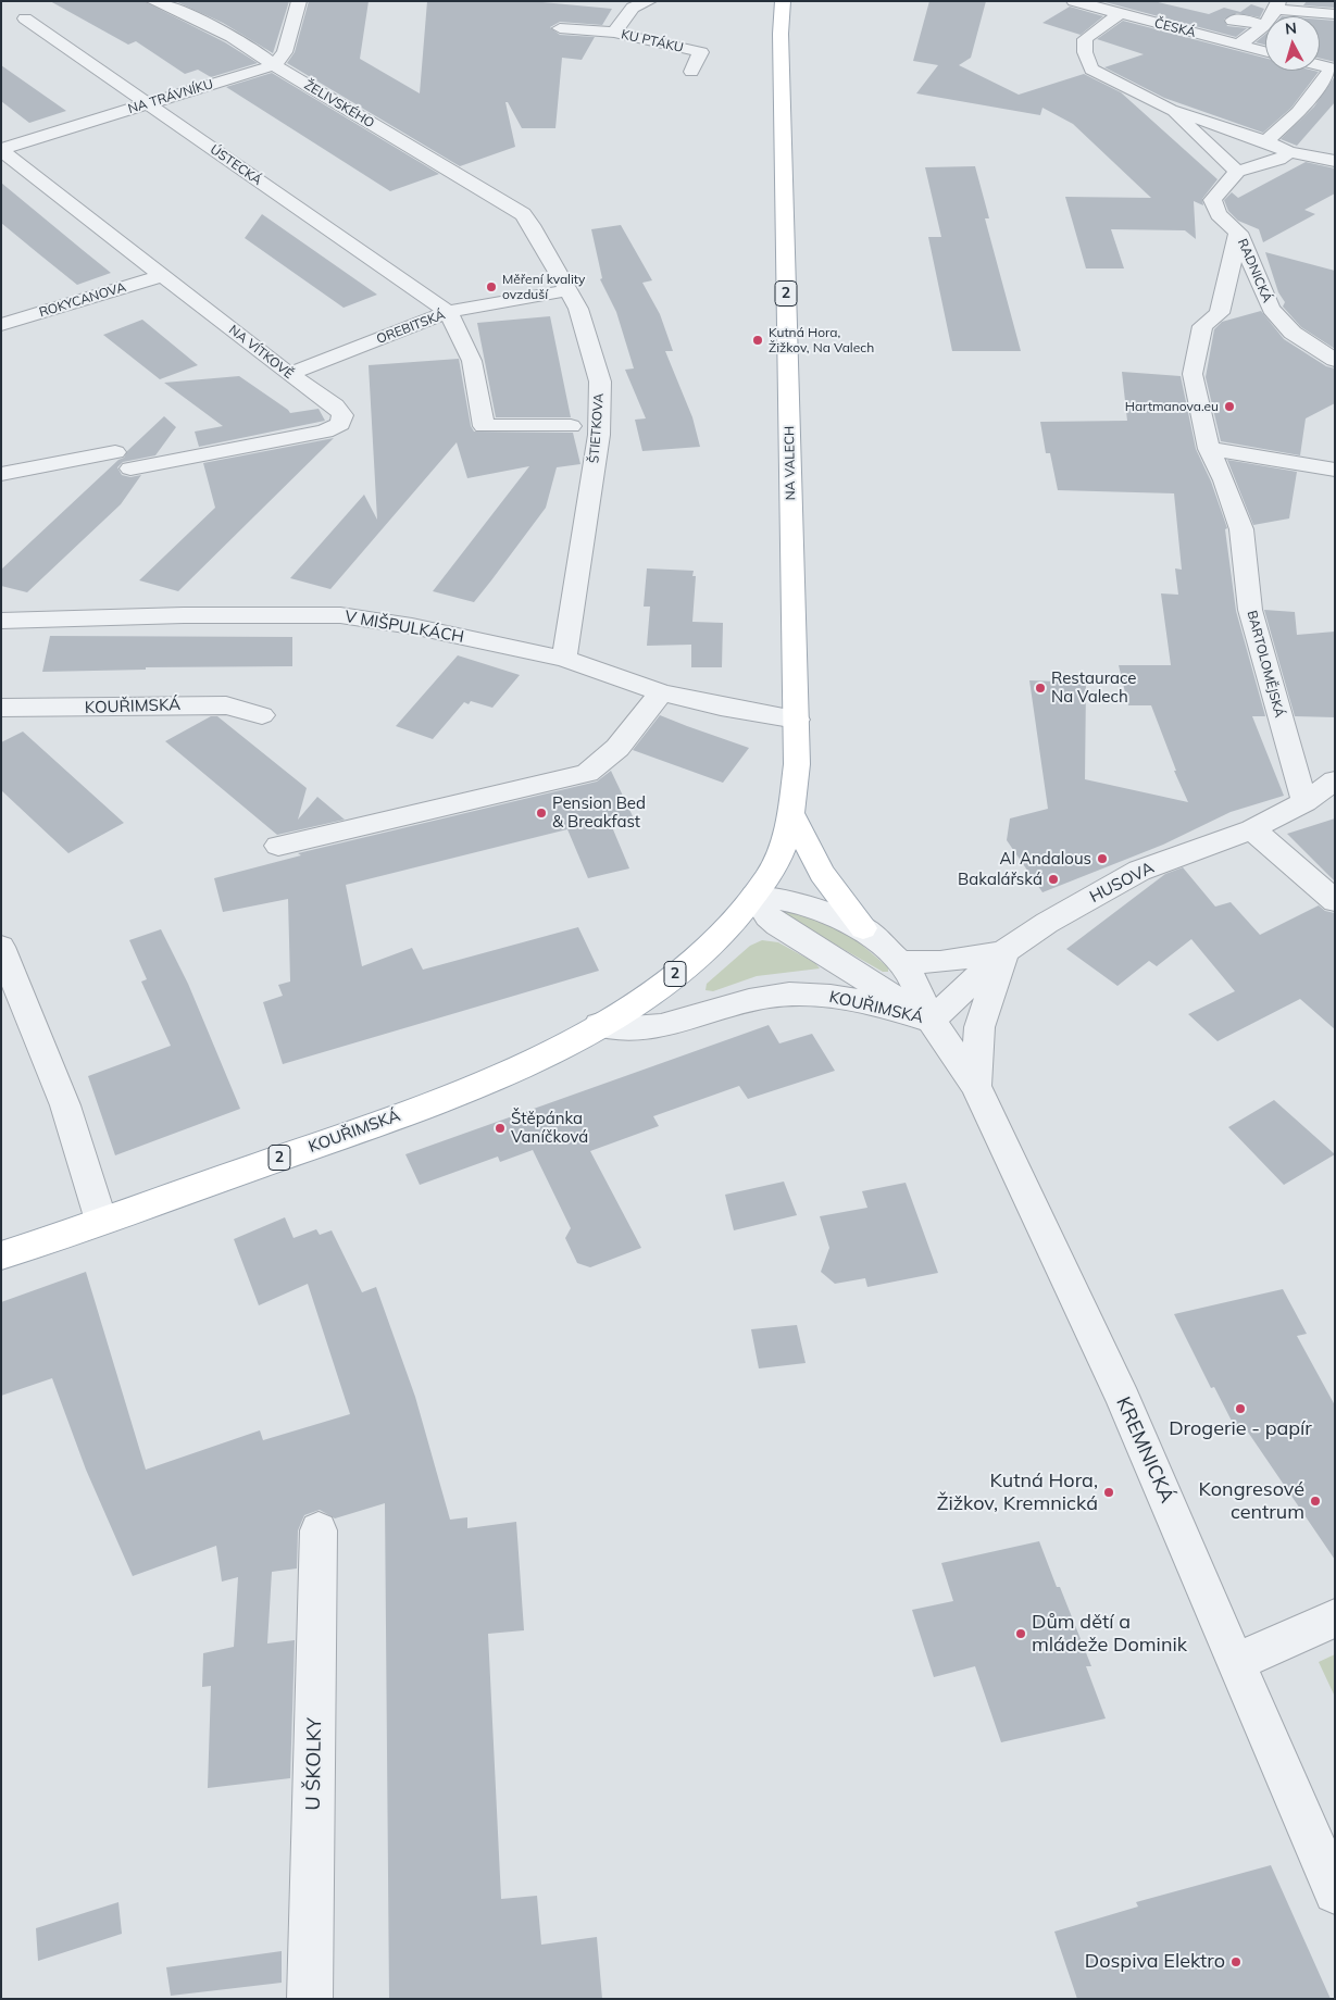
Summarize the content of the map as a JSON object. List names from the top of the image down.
{
  "streets": {
    "main road": ["2", "NA VALECH", "KOUŘIMSKÁ"],
    "street": [
      "ČESKÁ",
      "KU PTÁKU",
      "NA TRÁVNÍKU",
      "ŽELIVSKÉHO",
      "ÚSTECKÁ",
      "RADNICKÁ",
      "ROKYCANOVA",
      "OREBITSKÁ",
      "NA VÍTKOVĚ",
      "ŠTIETKOVA",
      "V MIŠPULKÁCH",
      "BARTOLOMĚJSKÁ",
      "HUSOVA",
      "KREMNICKÁ",
      "U ŠKOLKY"
    ]
  },
  "crossings": [
    ["NA TRÁVNÍKU", "ŽELIVSKÉHO"],
    ["NA TRÁVNÍKU", "ÚSTECKÁ"],
    ["NA TRÁVNÍKU", "NA VÍTKOVĚ"],
    ["ŽELIVSKÉHO", "ŠTIETKOVA"],
    ["ÚSTECKÁ", "OREBITSKÁ"],
    ["RADNICKÁ", "BARTOLOMĚJSKÁ"],
    ["ROKYCANOVA", "NA VÍTKOVĚ"],
    ["OREBITSKÁ", "NA VÍTKOVĚ"],
    ["OREBITSKÁ", "ŠTIETKOVA"],
    ["ŠTIETKOVA", "V MIŠPULKÁCH"],
    ["NA VALECH", "V MIŠPULKÁCH"],
    ["NA VALECH", "KOUŘIMSKÁ"],
    ["BARTOLOMĚJSKÁ", "HUSOVA"],
    ["KOUŘIMSKÁ", "HUSOVA"],
    ["KOUŘIMSKÁ", "KREMNICKÁ"],
    ["HUSOVA", "KREMNICKÁ"]
  ],
  "places": [
    "Měření kvality ovzduší",
    "Kutná Hora, Žižkov, Na Valech",
    "Hartmanova.eu",
    "Restaurace Na Valech",
    "Pension Bed & Breakfast",
    "Al Andalous",
    "Bakalářská",
    "Štěpánka Vaníčková",
    "Drogerie - papír",
    "Kutná Hora, Žižkov, Kremnická",
    "Kongresové centrum",
    "Dům dětí a mládeže Dominik",
    "Dospiva Elektro"
  ],
  "north": "top"
}
